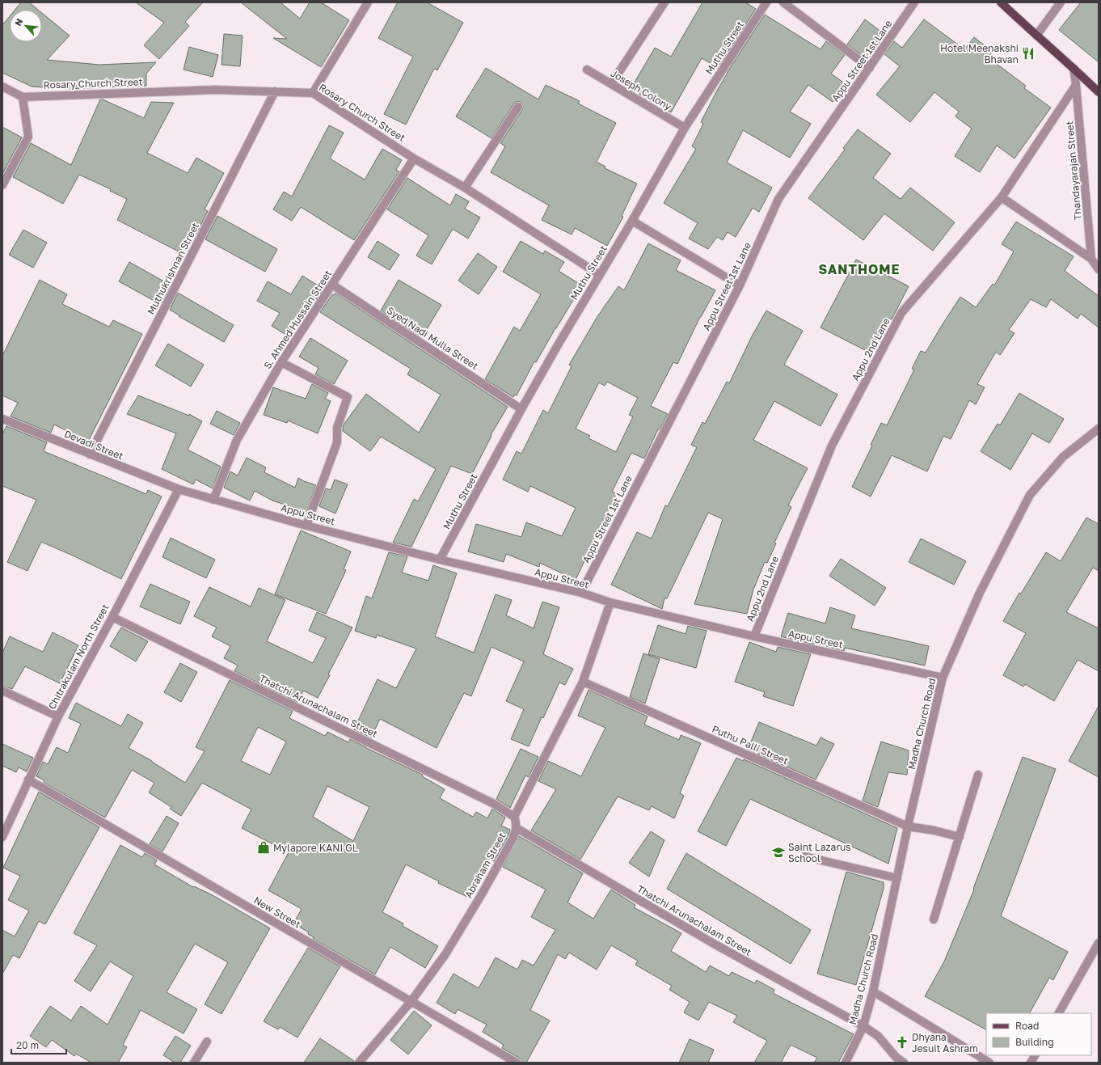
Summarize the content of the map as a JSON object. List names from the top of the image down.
{
  "streets": {
    "street": [
      "Muthu Street",
      "Appu Street 1st Lane",
      "Rosary Church Street",
      "Joseph Colony",
      "Thandayarajan Street",
      "Muthukrishnan Street",
      "S. Ahmed Hussain Street",
      "Syed Nadi Mulla Street",
      "Appu 2nd Lane",
      "Devadi Street",
      "Appu Street",
      "Chitrakulam North Street",
      "Thatchi Arunachalam Street",
      "Madha Church Road",
      "Puthu Palli Street",
      "Abraham Street",
      "New Street"
    ]
  },
  "crossings": [
    ["Muthu Street", "Rosary Church Street"],
    ["Muthu Street", "Joseph Colony"],
    ["Muthu Street", "Syed Nadi Mulla Street"],
    ["Muthu Street", "Appu Street"],
    ["Appu Street 1st Lane", "Appu Street"],
    ["Rosary Church Street", "Muthukrishnan Street"],
    ["Rosary Church Street", "S. Ahmed Hussain Street"],
    ["Thandayarajan Street", "Appu 2nd Lane"],
    ["Muthukrishnan Street", "Devadi Street"],
    ["S. Ahmed Hussain Street", "Syed Nadi Mulla Street"],
    ["S. Ahmed Hussain Street", "Appu Street"],
    ["Appu 2nd Lane", "Appu Street"],
    ["Devadi Street", "Appu Street"],
    ["Devadi Street", "Chitrakulam North Street"],
    ["Appu Street", "Chitrakulam North Street"],
    ["Appu Street", "Madha Church Road"],
    ["Chitrakulam North Street", "Thatchi Arunachalam Street"],
    ["Chitrakulam North Street", "New Street"],
    ["Thatchi Arunachalam Street", "Madha Church Road"],
    ["Thatchi Arunachalam Street", "Abraham Street"],
    ["Madha Church Road", "Puthu Palli Street"],
    ["Abraham Street", "New Street"]
  ],
  "districts": ["SANTHOME"],
  "places": {
    "restaurant": ["Hotel Meenakshi Bhavan"],
    "shop": ["Mylapore KANI GL"],
    "school or university": ["Saint Lazarus School"],
    "church": ["Dhyana Jesuit Ashram"]
  },
  "legend": ["Road", "Building"],
  "scale_bar": "20 m",
  "north": "top left"
}
